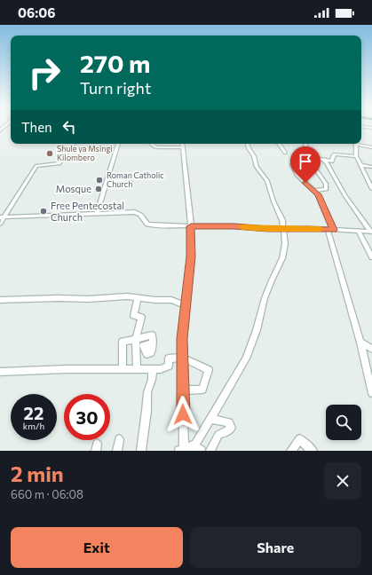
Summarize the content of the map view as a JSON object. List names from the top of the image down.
{
  "places": [
    "Shule ya Msingi Kilombero",
    "Roman Catholic Church",
    "Mosque",
    "Free Pentecostal Church"
  ],
  "page": {
    "status": "06:06",
    "turn": ["270 m", "Turn right"],
    "then": "Then",
    "speed": "22 km/h",
    "limit": "30",
    "heading": ["2 min", "660 m · 06:08"],
    "buttons": ["Exit", "Share"]
  }
}
